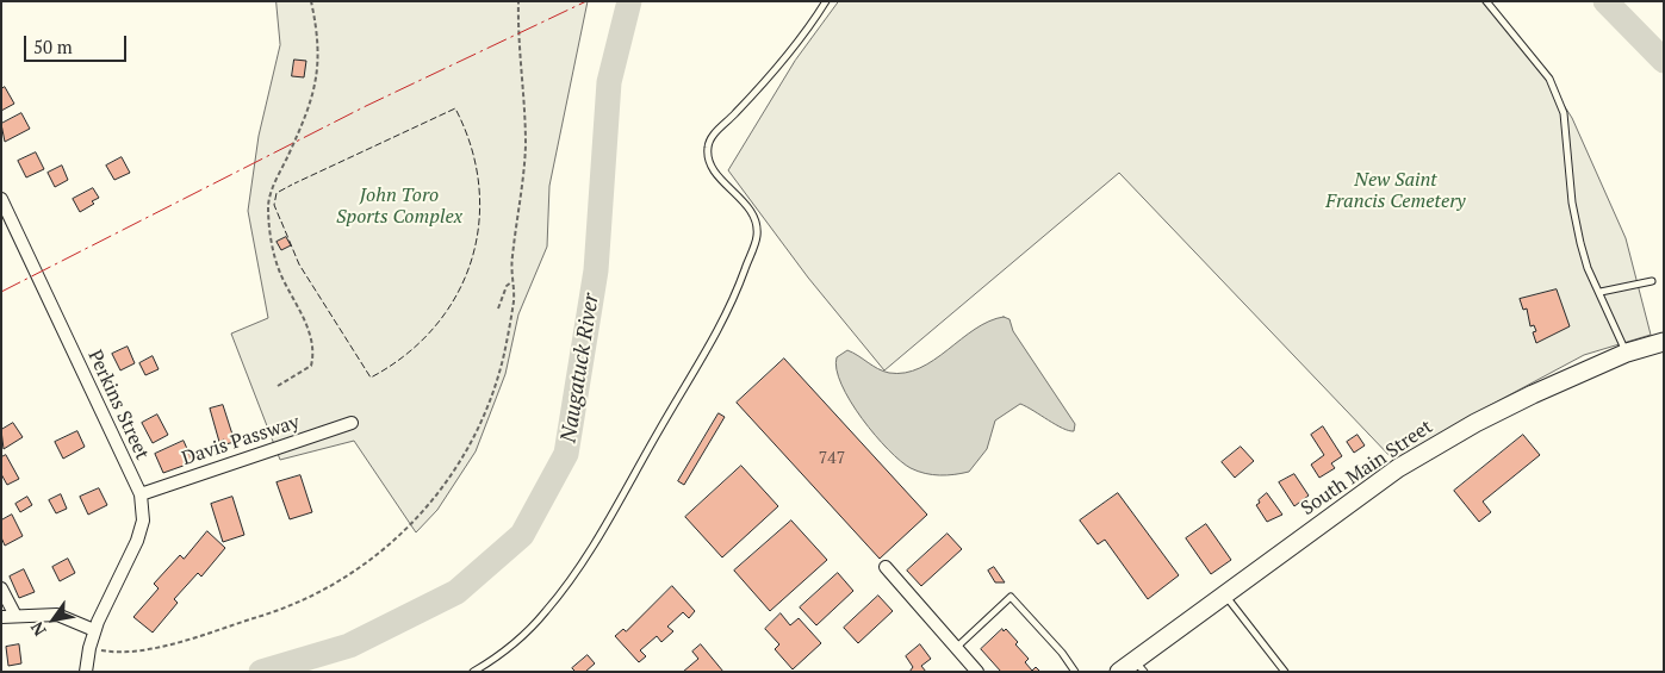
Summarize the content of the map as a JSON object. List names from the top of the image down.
{
  "streets": {
    "main road": ["South Main Street"],
    "street": ["Perkins Street", "Davis Passway"]
  },
  "crossings": [
    ["Perkins Street", "Davis Passway"]
  ],
  "water": ["Naugatuck River"],
  "parks": ["New Saint Francis Cemetery", "John Toro Sports Complex"],
  "house_numbers": ["747"],
  "scale_bar": "50 m",
  "north": "bottom left"
}
